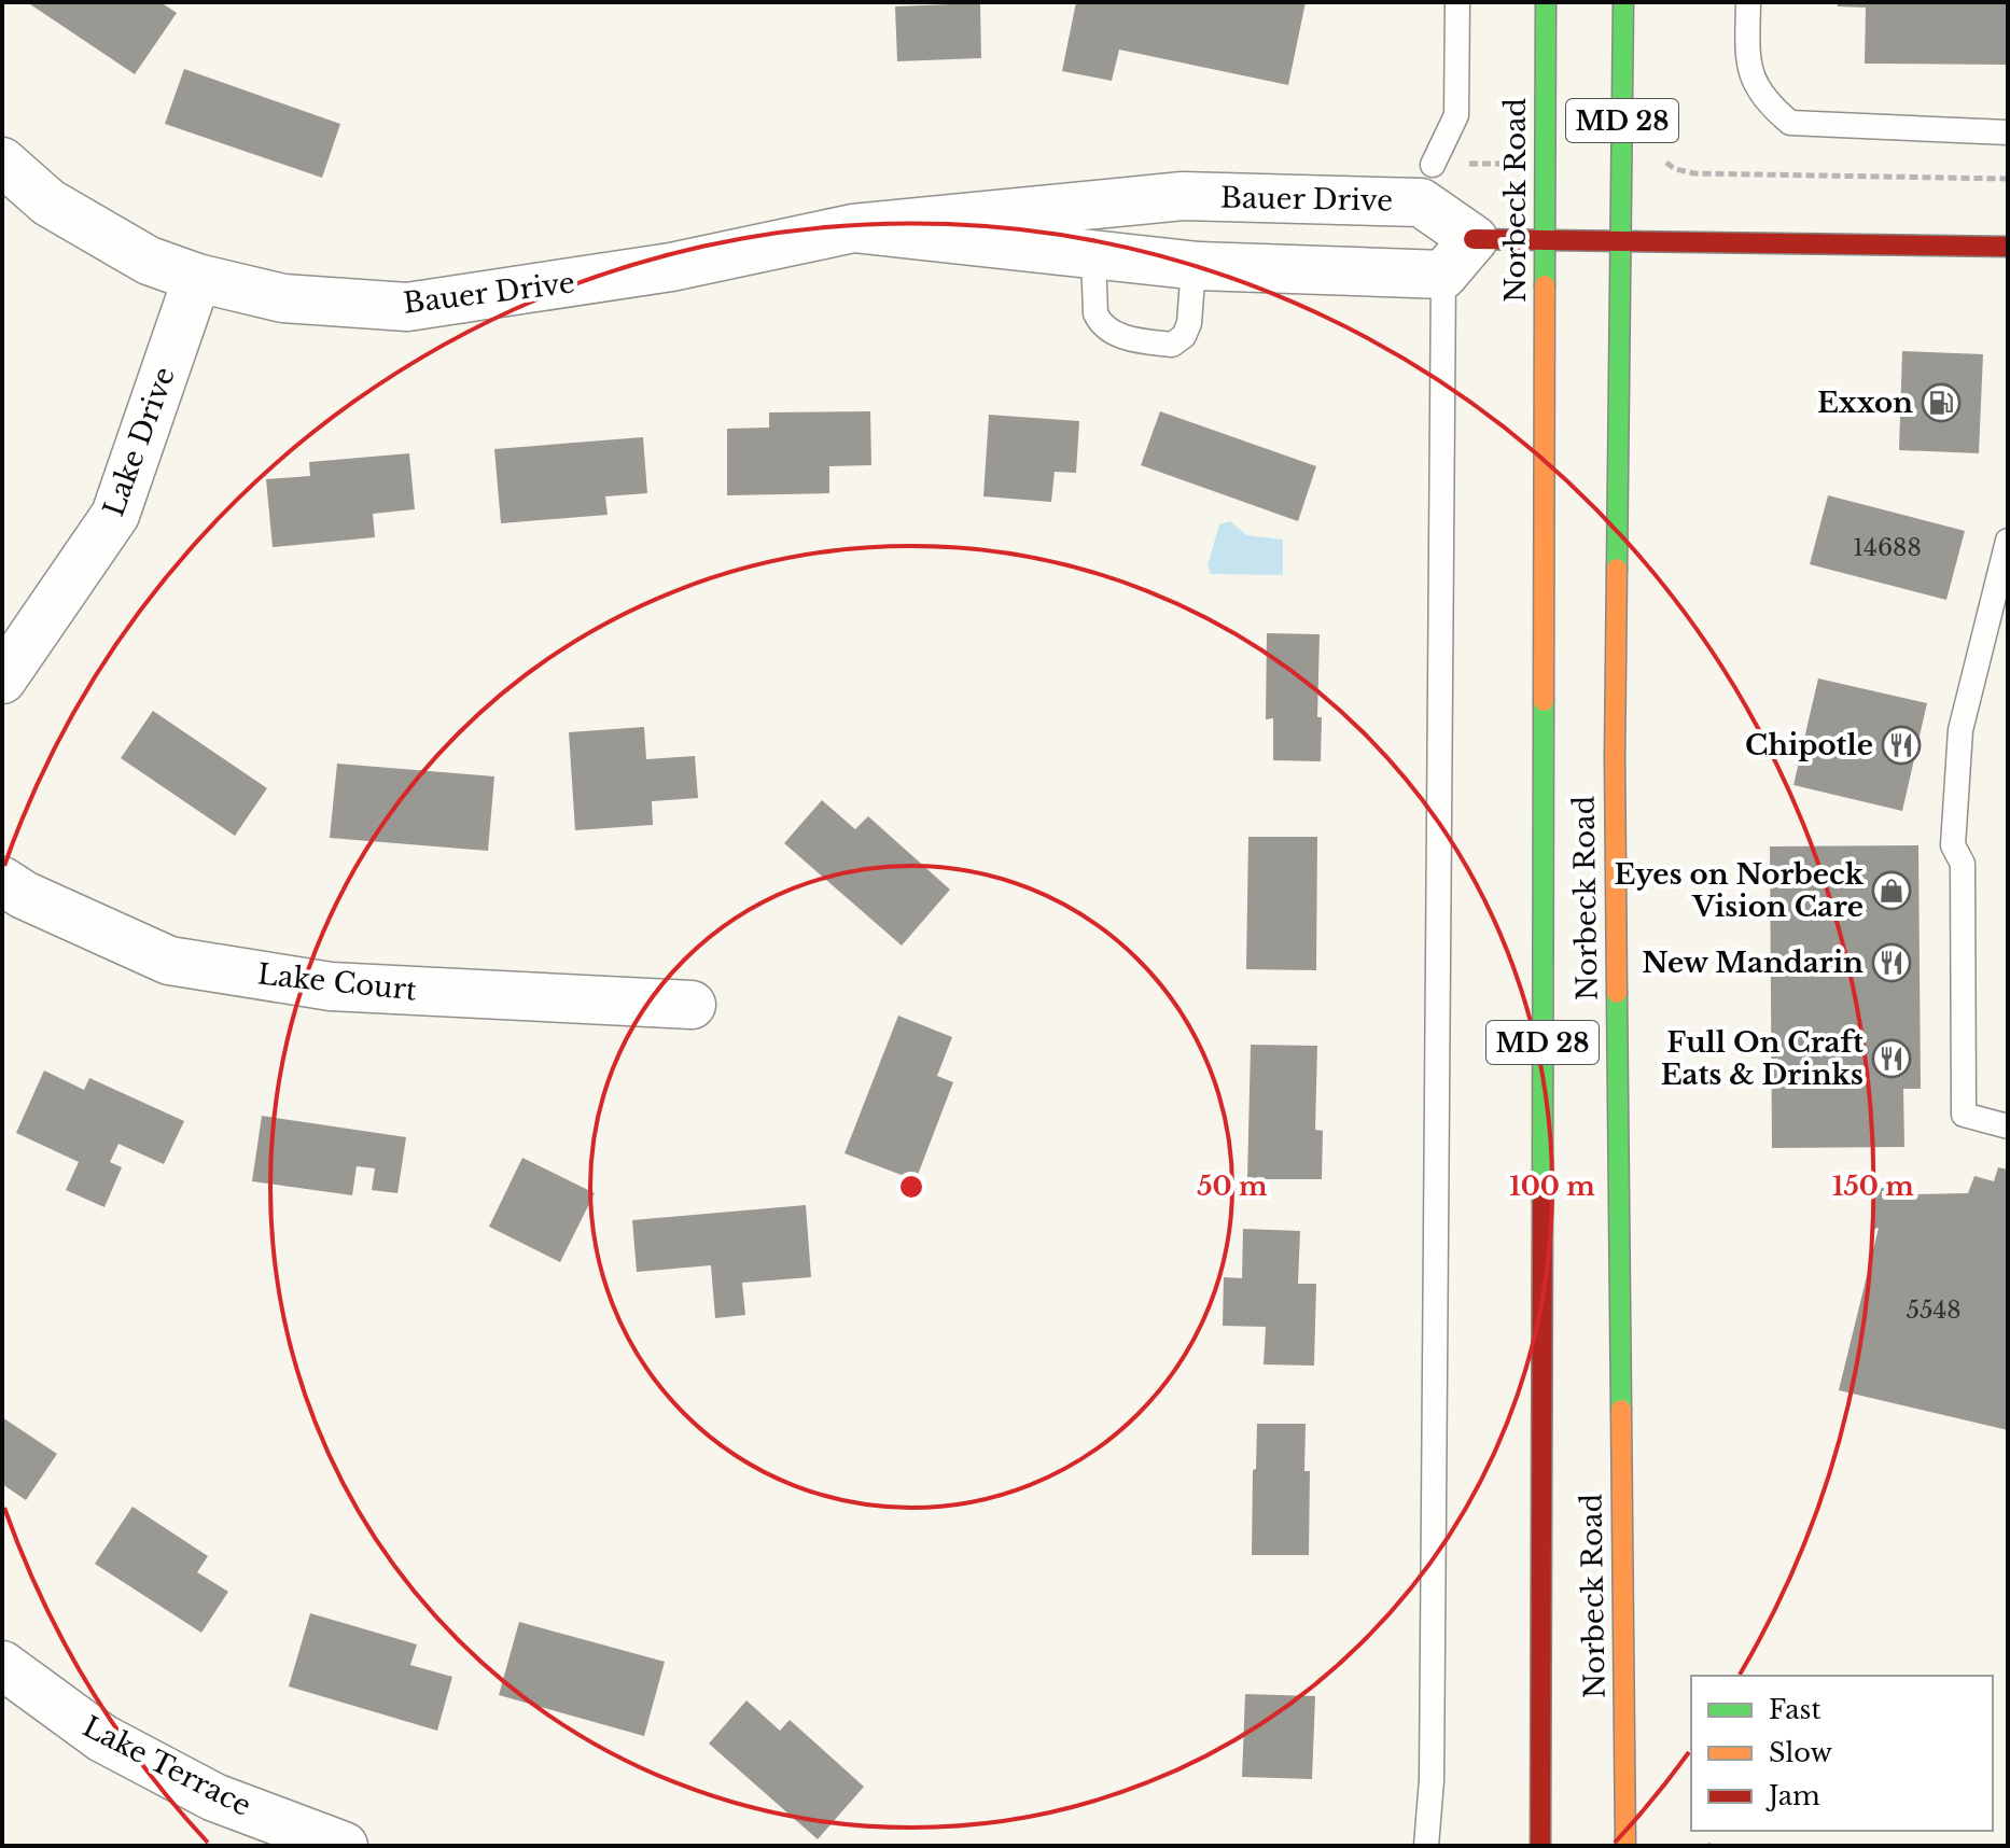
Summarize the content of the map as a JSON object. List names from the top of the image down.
{
  "streets": {
    "main road": ["MD 28", "Norbeck Road"],
    "street": [
      "Bauer Drive",
      "Lake Drive",
      "Lake Court",
      "Lake Terrace"
    ]
  },
  "crossings": [
    ["Bauer Drive", "Lake Drive"]
  ],
  "places": {
    "fuel station": ["Exxon"],
    "restaurant": ["Chipotle", "New Mandarin", "Full On Craft Eats & Drinks"],
    "shop": ["Eyes on Norbeck Vision Care"]
  },
  "house_numbers": ["14688", "5548"],
  "legend": ["Fast", "Slow", "Jam"],
  "rings": ["50 m", "100 m", "150 m"]
}
